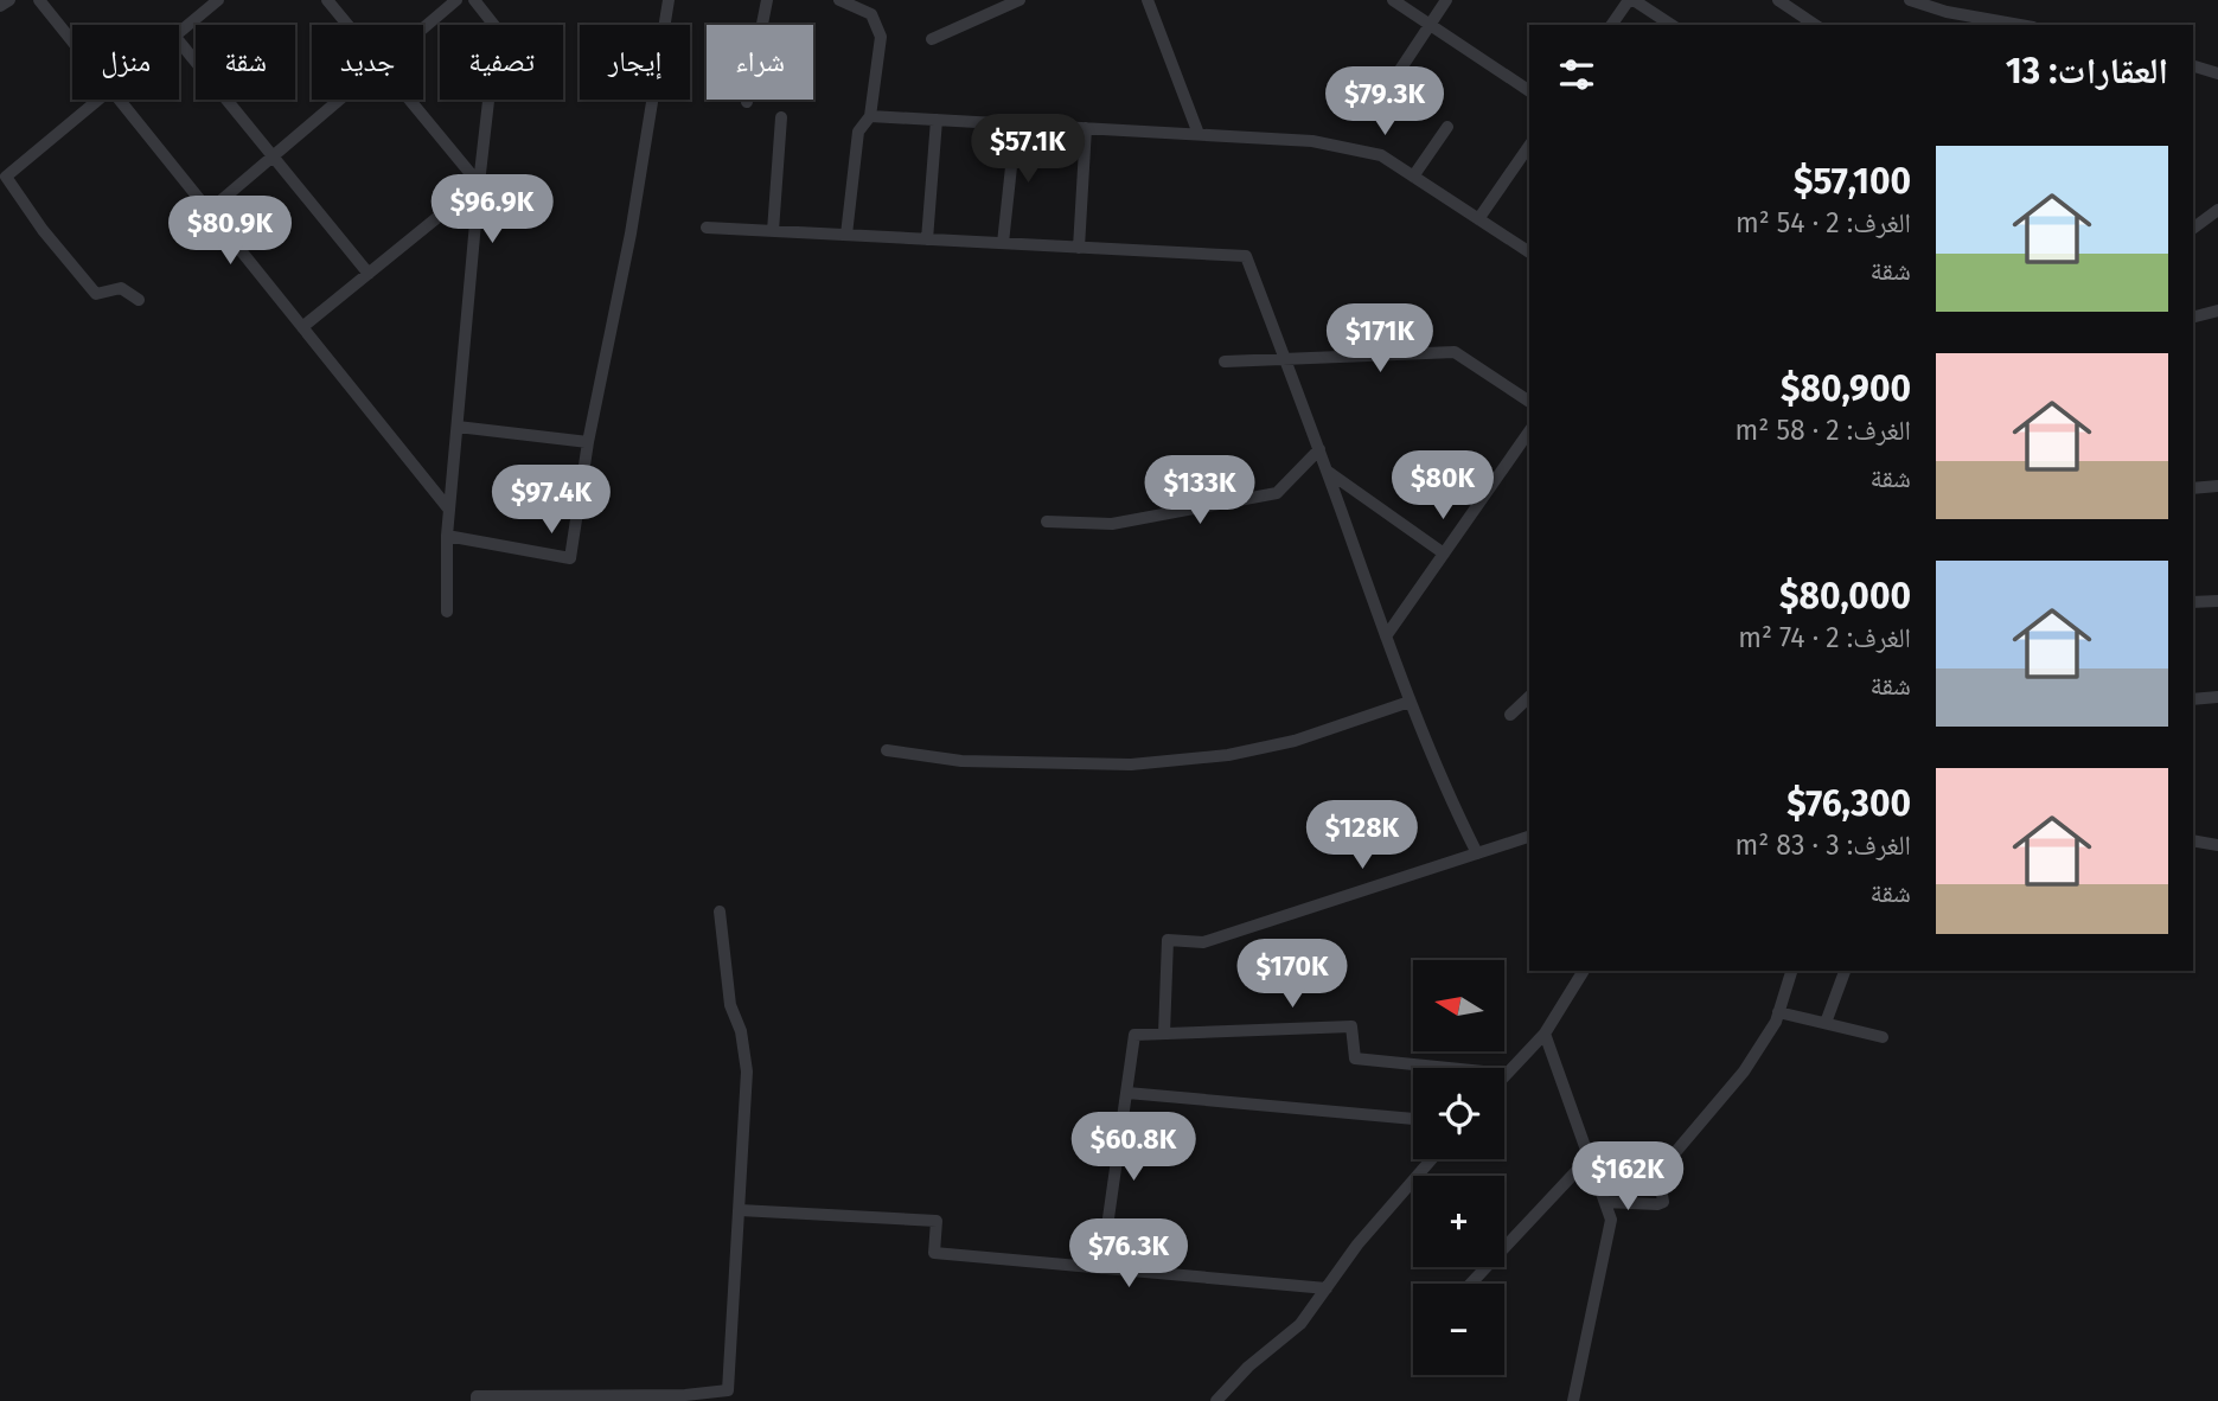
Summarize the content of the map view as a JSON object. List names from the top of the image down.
{
  "north": "left",
  "page": {
    "chip": [
      "شراء",
      "إيجار",
      "تصفية",
      "جديد",
      "شقة",
      "منزل"
    ],
    "heading": "العقارات: 13",
    "price": [
      "$79.3K",
      "$57.1K",
      "$96.9K",
      "$80.9K",
      "$171K",
      "$80K",
      "$133K",
      "$97.4K",
      "$128K",
      "$170K",
      "$60.8K",
      "$162K",
      "$76.3K"
    ],
    "list": [
      {
        "name": "$57,100",
        "note": "الغرف: 2 · 54 m² · شقة"
      },
      {
        "name": "$80,900",
        "note": "الغرف: 2 · 58 m² · شقة"
      },
      {
        "name": "$80,000",
        "note": "الغرف: 2 · 74 m² · شقة"
      },
      {
        "name": "$76,300",
        "note": "الغرف: 3 · 83 m² · شقة"
      }
    ],
    "map_buttons": ["+", "−"]
  }
}
